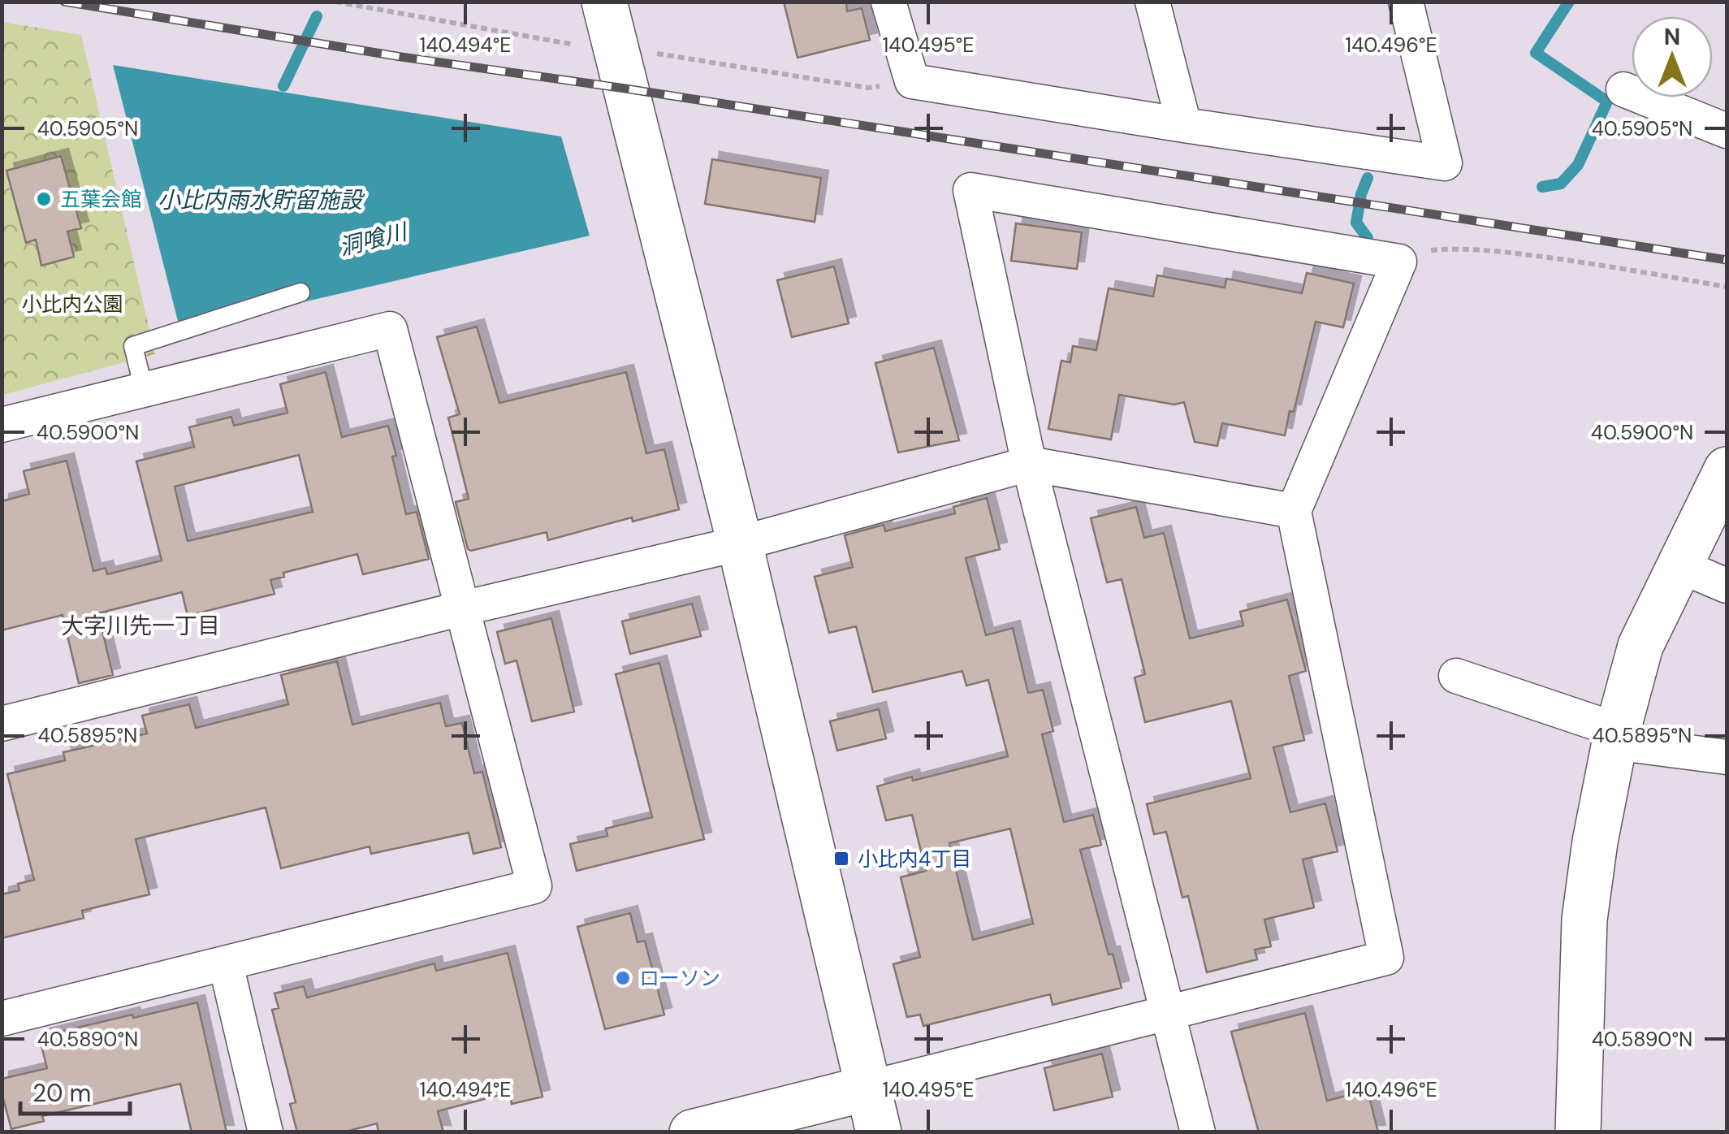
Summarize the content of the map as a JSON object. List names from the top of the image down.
{
  "districts": ["大字川先一丁目"],
  "water": ["小比内雨水貯留施設", "洞喰川"],
  "parks": ["小比内公園"],
  "places": {
    "other": ["五葉会館", "ローソン"],
    "transit": ["小比内4丁目"]
  },
  "scale_bar": "20 m",
  "north": "top",
  "coordinates": [
    "140.494°E",
    "140.495°E",
    "140.496°E",
    "40.5905°N",
    "40.5900°N",
    "40.5895°N",
    "40.5890°N"
  ]
}
